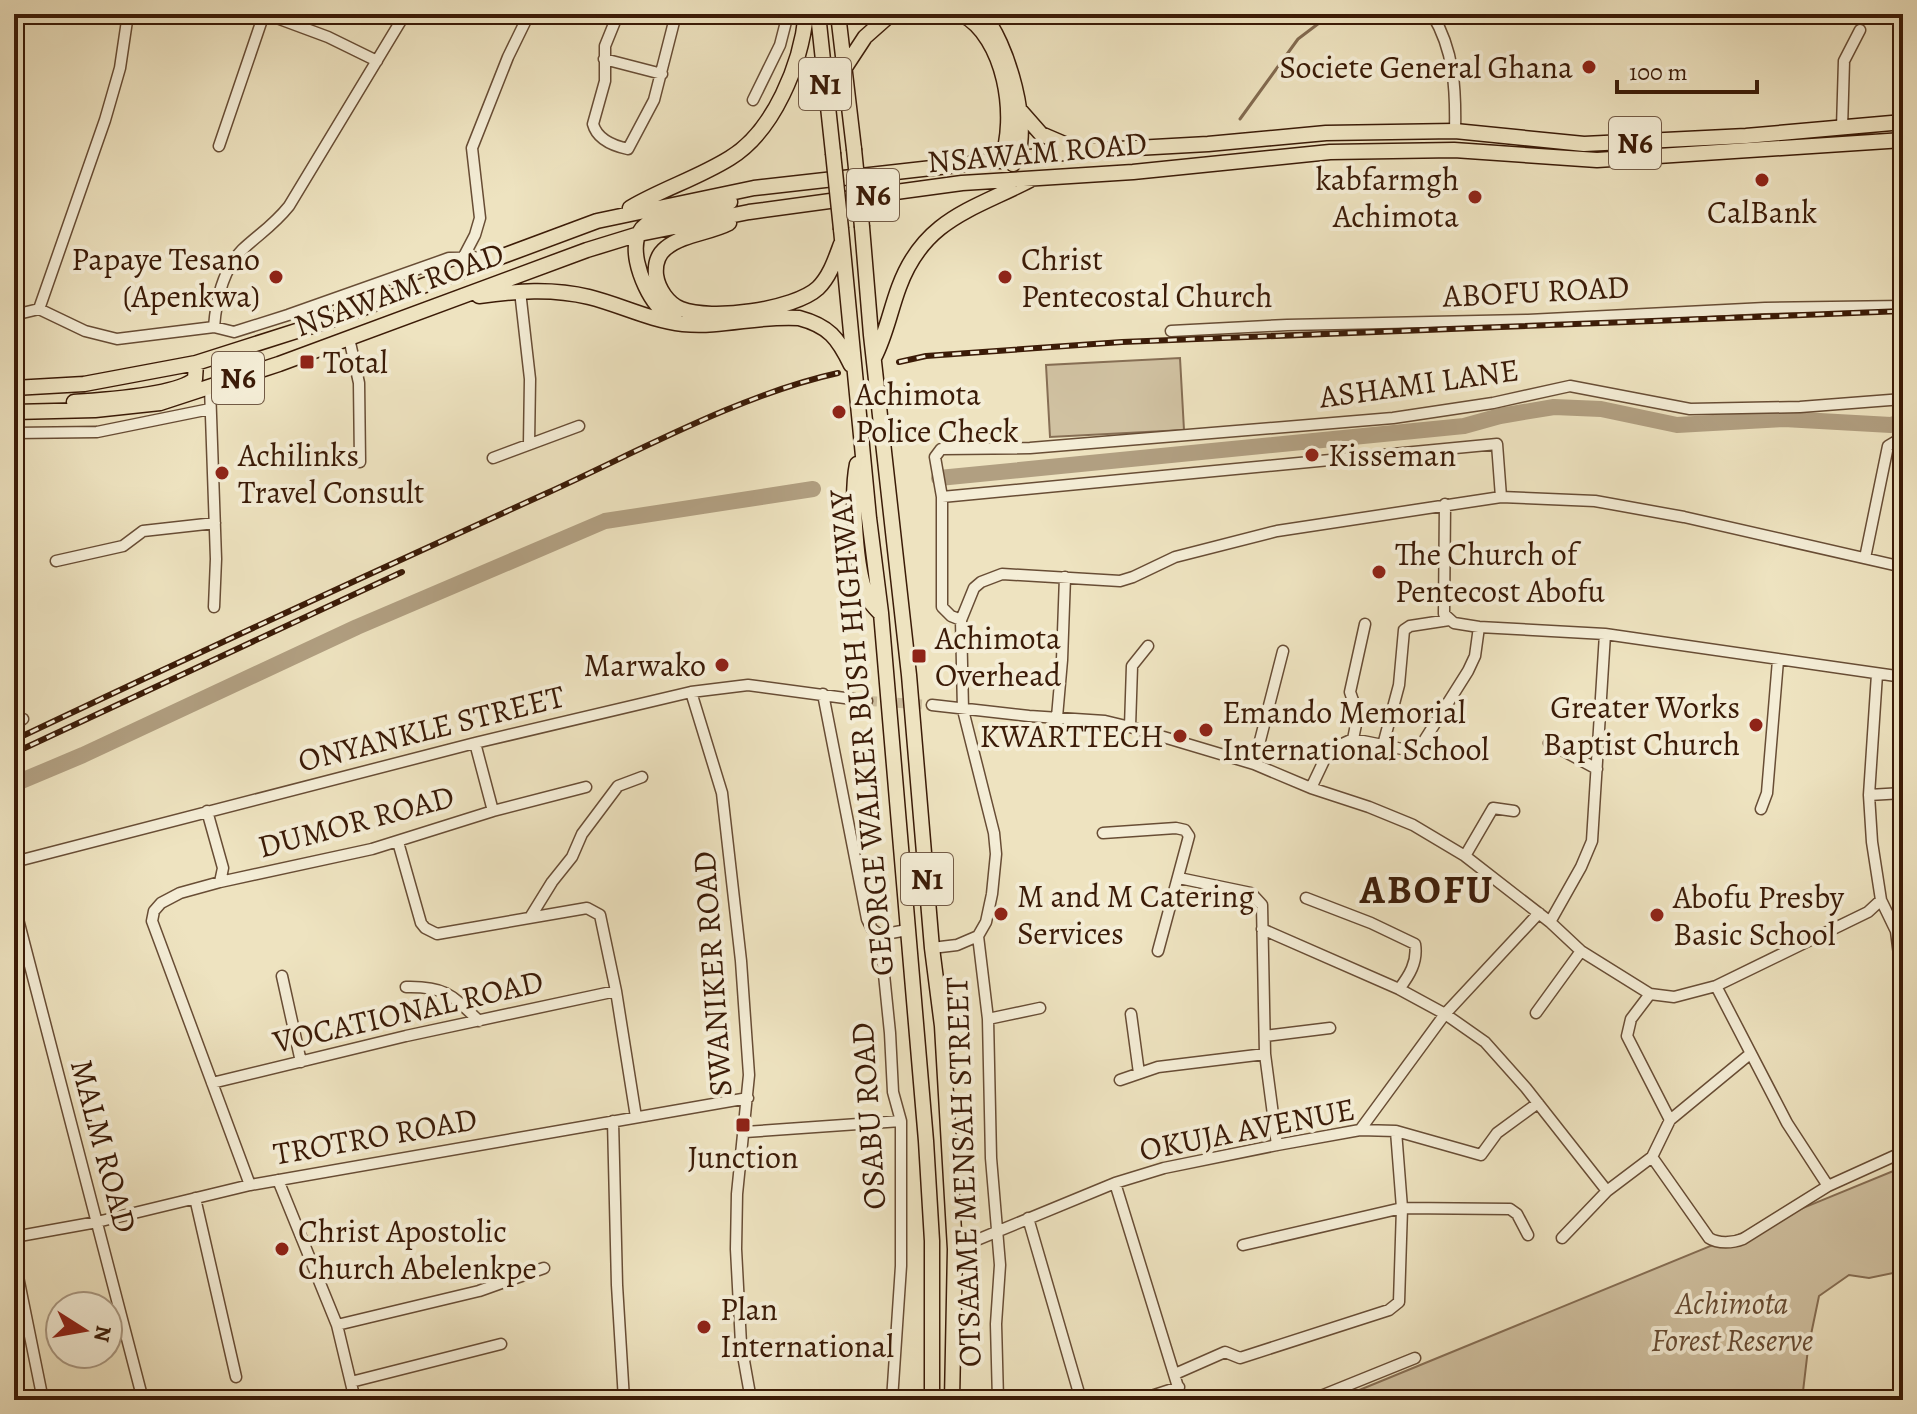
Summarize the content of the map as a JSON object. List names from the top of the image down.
{
  "streets": {
    "highway": [
      "N1",
      "N6",
      "NSAWAM ROAD",
      "GEORGE WALKER BUSH HIGHWAY"
    ],
    "street": [
      "ABOFU ROAD",
      "ASHAMI LANE",
      "ONYANKLE STREET",
      "DUMOR ROAD",
      "SWANIKER ROAD",
      "VOCATIONAL ROAD",
      "OSABU ROAD",
      "OKUJA AVENUE",
      "TROTRO ROAD",
      "MALM ROAD",
      "OTSAAME MENSAH STREET"
    ]
  },
  "crossings": [
    ["ONYANKLE STREET", "SWANIKER ROAD"],
    ["ONYANKLE STREET", "OSABU ROAD"],
    ["GEORGE WALKER BUSH HIGHWAY", "OKUJA AVENUE"],
    ["DUMOR ROAD", "VOCATIONAL ROAD"],
    ["SWANIKER ROAD", "TROTRO ROAD"],
    ["OKUJA AVENUE", "OTSAAME MENSAH STREET"],
    ["TROTRO ROAD", "MALM ROAD"]
  ],
  "districts": ["ABOFU"],
  "parks": ["Achimota Forest Reserve"],
  "places": {
    "other": [
      "Societe General Ghana",
      "CalBank",
      "kabfarmgh Achimota",
      "Papaye Tesano (Apenkwa)",
      "Christ Pentecostal Church",
      "Achimota Police Check",
      "Kisseman",
      "Achilinks Travel Consult",
      "The Church of Pentecost Abofu",
      "Marwako",
      "Greater Works Baptist Church",
      "Emando Memorial International School",
      "KWARTTECH",
      "M and M Catering Services",
      "Abofu Presby Basic School",
      "Christ Apostolic Church Abelenkpe",
      "Plan International"
    ],
    "transit": ["Total", "Achimota Overhead", "Junction"]
  },
  "scale_bar": "100 m",
  "north": "right"
}
